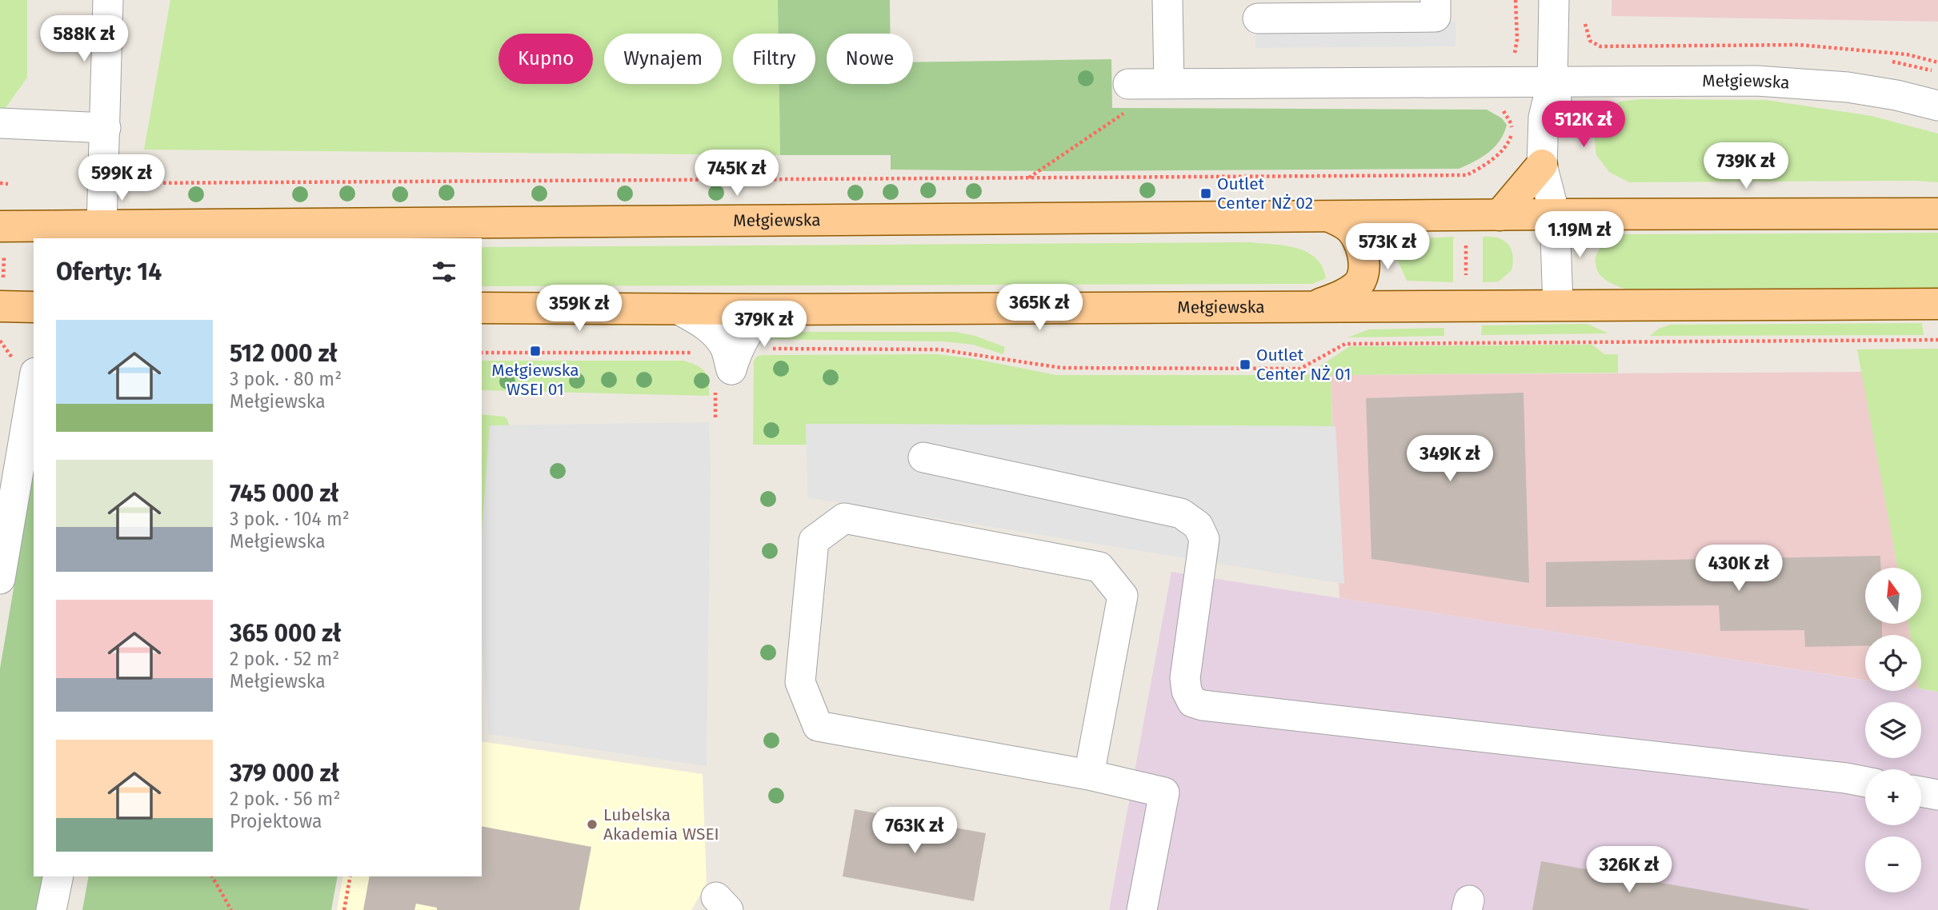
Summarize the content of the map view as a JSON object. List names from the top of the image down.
{
  "streets": {
    "main road": ["Mełgiewska"]
  },
  "places": {
    "transit": ["Outlet Center NŻ 02", "Mełgiewska WSEI 01", "Outlet Center NŻ 01"],
    "other": ["Lubelska Akademia WSEI"]
  },
  "north": "top",
  "page": {
    "price": [
      "588K zł",
      "512K zł",
      "739K zł",
      "745K zł",
      "599K zł",
      "1.19M zł",
      "573K zł",
      "365K zł",
      "359K zł",
      "379K zł",
      "349K zł",
      "430K zł",
      "763K zł",
      "326K zł"
    ],
    "chip": [
      "Kupno",
      "Wynajem",
      "Filtry",
      "Nowe"
    ],
    "heading": "Oferty: 14",
    "list": [
      {
        "name": "512 000 zł",
        "note": "3 pok. · 80 m² · Mełgiewska"
      },
      {
        "name": "745 000 zł",
        "note": "3 pok. · 104 m² · Mełgiewska"
      },
      {
        "name": "365 000 zł",
        "note": "2 pok. · 52 m² · Mełgiewska"
      },
      {
        "name": "379 000 zł",
        "note": "2 pok. · 56 m² · Projektowa"
      }
    ],
    "map_buttons": ["+", "−"]
  }
}
